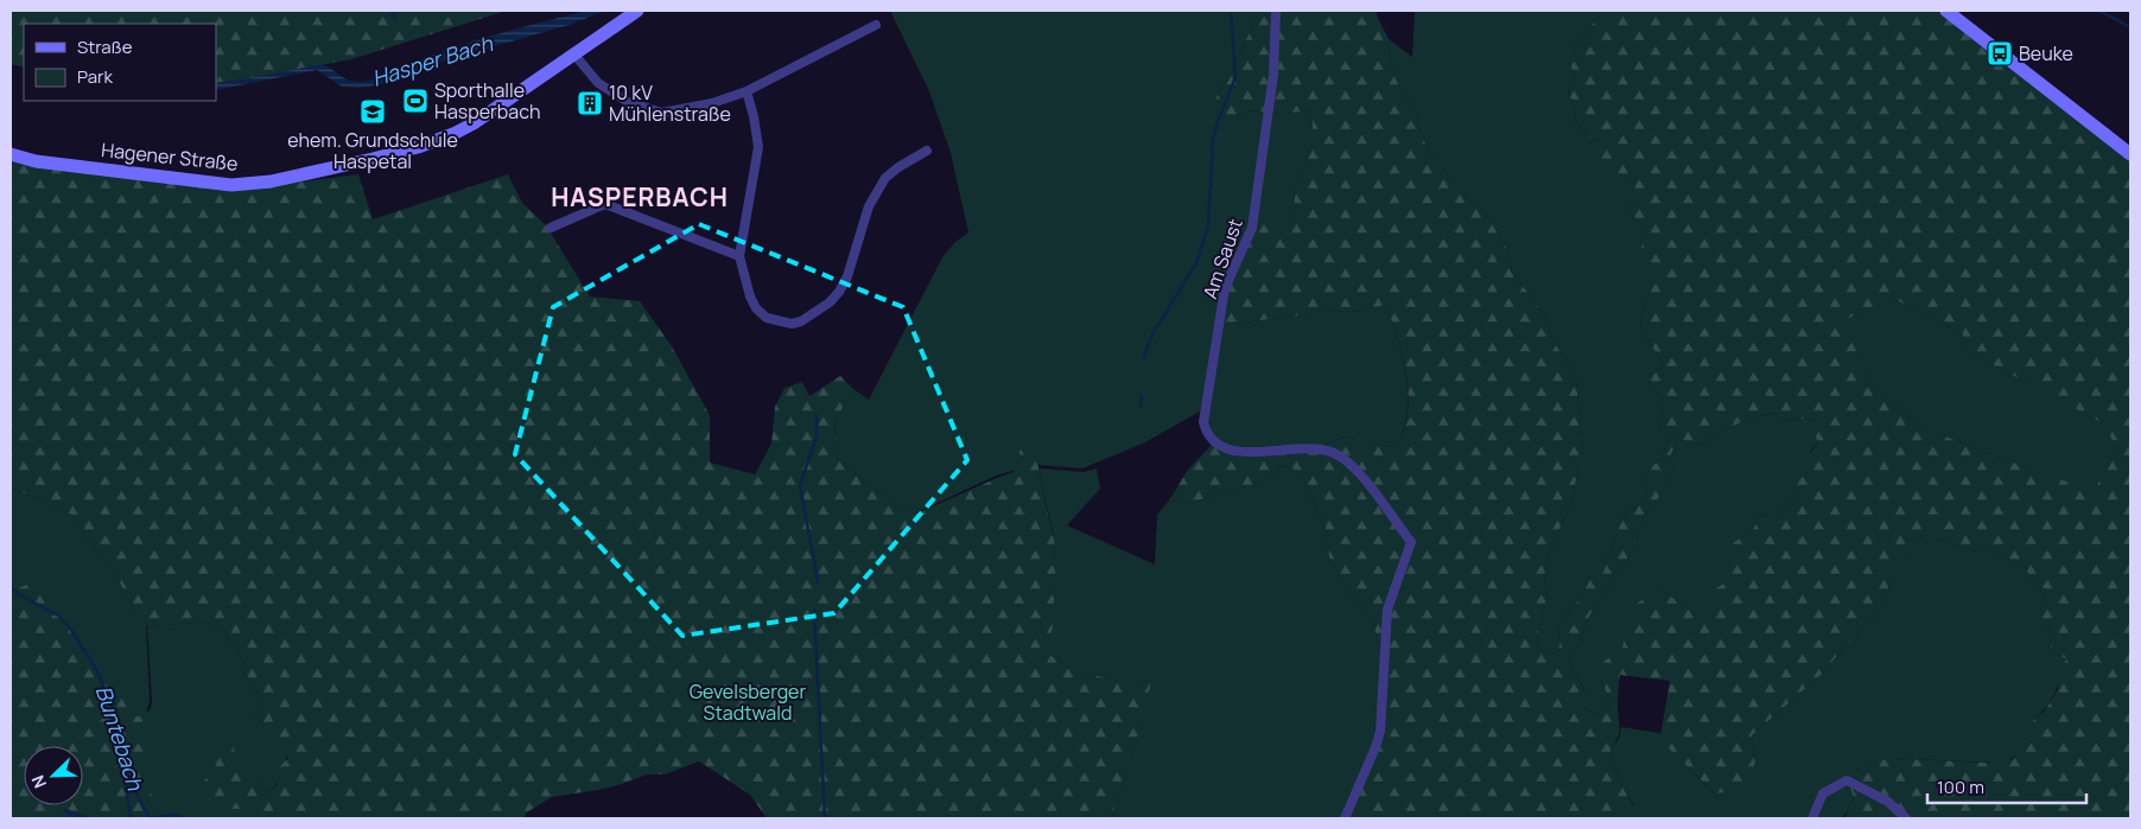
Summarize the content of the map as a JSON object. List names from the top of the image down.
{
  "streets": {
    "main road": ["Hagener Straße"],
    "street": ["Am Saust"]
  },
  "districts": ["HASPERBACH"],
  "water": ["Hasper Bach", "Buntebach"],
  "parks": ["Gevelsberger Stadtwald"],
  "places": {
    "bus stop": ["Beuke"],
    "sports": ["Sporthalle Hasperbach"],
    "building": ["10 kV Mühlenstraße"],
    "school or university": ["ehem. Grundschule Haspetal"]
  },
  "legend": ["Straße", "Park"],
  "scale_bar": "100 m",
  "north": "bottom left"
}
